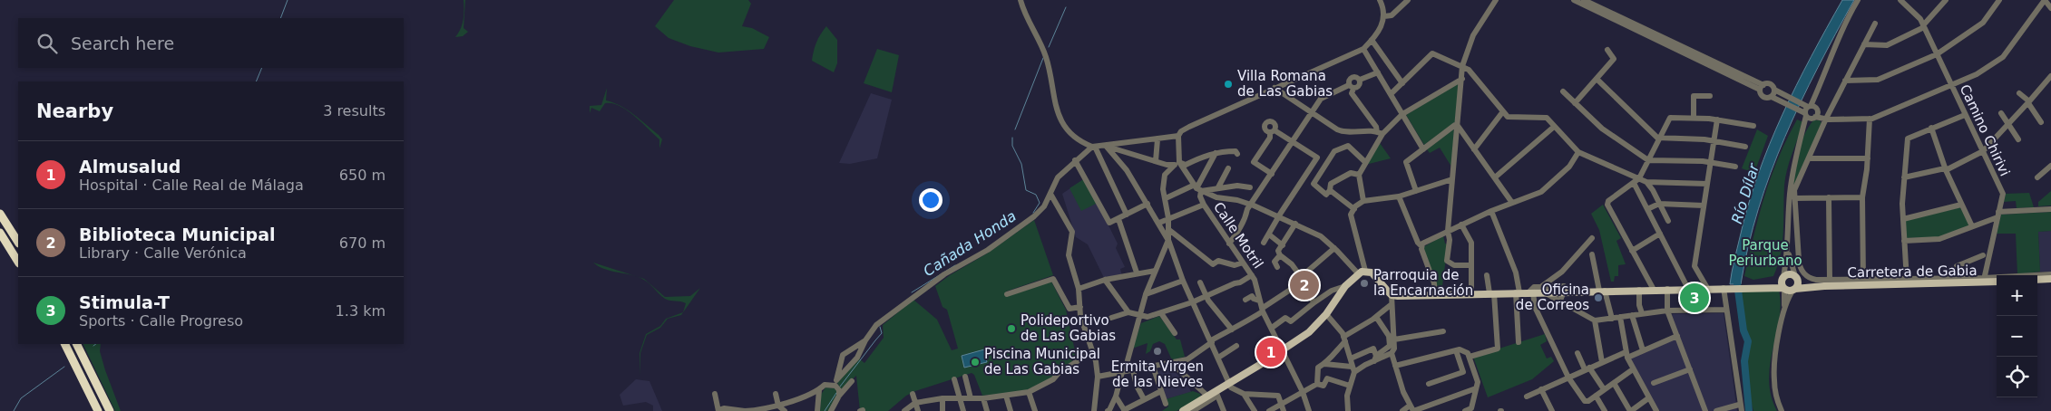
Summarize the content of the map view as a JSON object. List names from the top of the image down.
{
  "streets": {
    "main road": ["Carretera de Gabia"],
    "street": ["Camino Chirivi", "Calle Motril"]
  },
  "crossings": [
    ["Camino Chirivi", "Carretera de Gabia"]
  ],
  "water": ["Río Dílar", "Cañada Honda"],
  "parks": ["Parque Periurbano"],
  "places": [
    "Villa Romana de Las Gabias",
    "Parroquia de la Encarnación",
    "Oficina de Correos",
    "Polideportivo de Las Gabias",
    "Ermita Virgen de las Nieves",
    "Piscina Municipal de Las Gabias"
  ],
  "page": {
    "search": "Search here",
    "heading": ["Nearby", "3 results"],
    "list": [
      {
        "mark": "1",
        "name": "Almusalud",
        "note": "Hospital · Calle Real de Málaga",
        "value": "650 m"
      },
      {
        "mark": "2",
        "name": "Biblioteca Municipal",
        "note": "Library · Calle Verónica",
        "value": "670 m"
      },
      {
        "mark": "3",
        "name": "Stimula-T",
        "note": "Sports · Calle Progreso",
        "value": "1.3 km"
      }
    ],
    "pins": ["2", "3", "1"],
    "map_buttons": ["+", "−"]
  }
}
